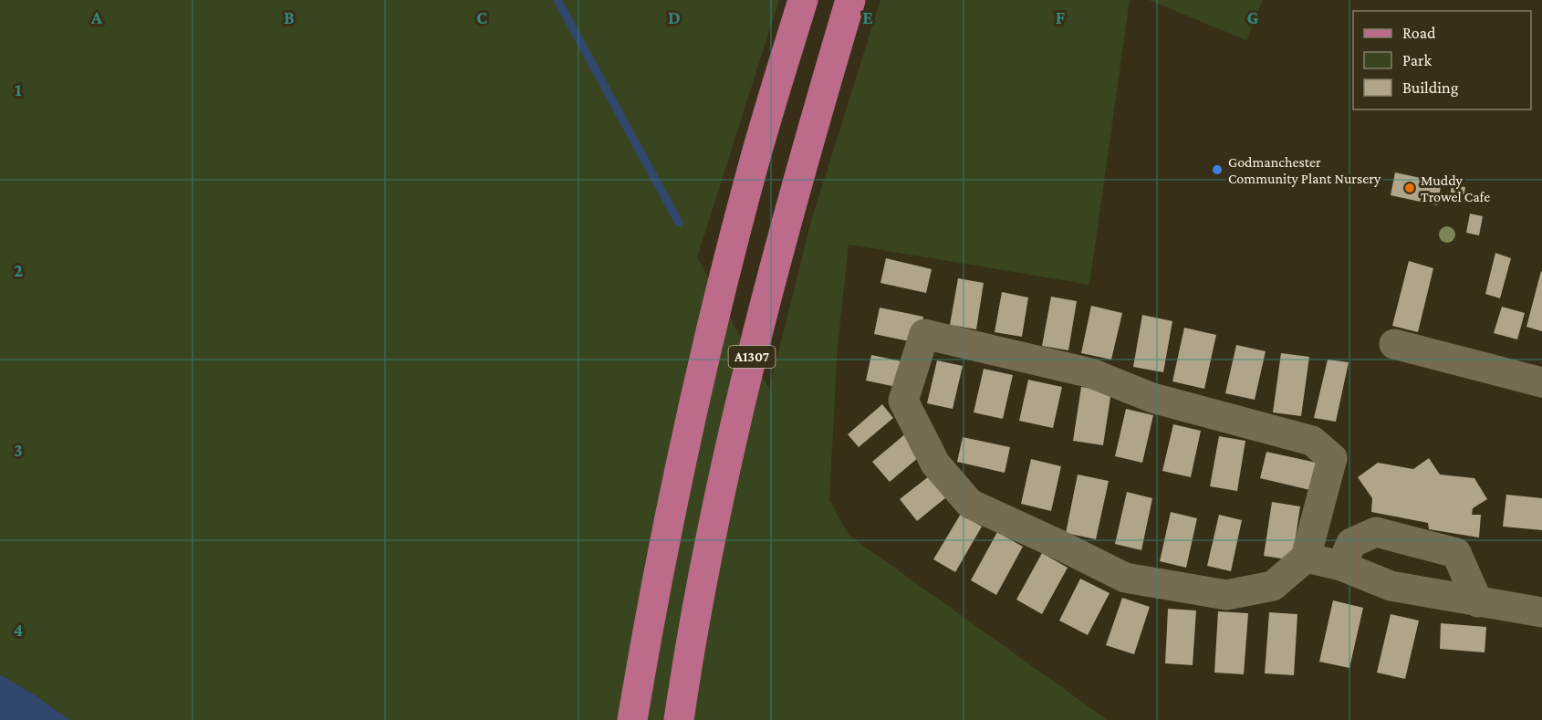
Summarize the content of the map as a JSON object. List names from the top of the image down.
{
  "streets": {
    "main road": ["A1307"]
  },
  "places": ["Godmanchester Community Plant Nursery", "Muddy Trowel Cafe"],
  "legend": ["Road", "Park", "Building"],
  "grid": {
    "columns": [
      "A",
      "B",
      "C",
      "D",
      "E",
      "F",
      "G"
    ],
    "rows": [
      "1",
      "2",
      "3",
      "4"
    ]
  }
}
